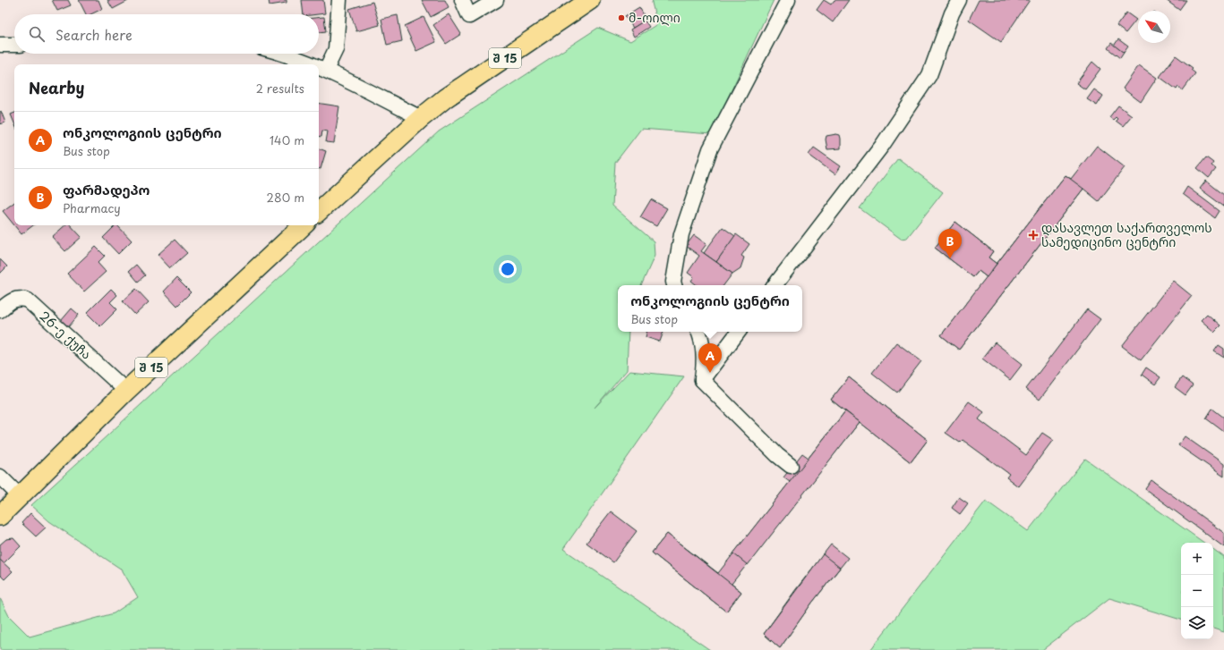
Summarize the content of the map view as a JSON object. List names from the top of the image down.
{
  "streets": {
    "main road": ["შ 15"],
    "street": ["26-ე ქუჩა"]
  },
  "crossings": [
    ["შ 15", "26-ე ქუჩა"]
  ],
  "places": {
    "other": ["მ-ოილი"],
    "health": ["დასავლეთ საქართველოს სამედიცინო ცენტრი"]
  },
  "north": "top left",
  "page": {
    "search": "Search here",
    "heading": ["Nearby", "2 results"],
    "list": [
      {
        "mark": "A",
        "name": "ონკოლოგიის ცენტრი",
        "note": "Bus stop",
        "value": "140 m"
      },
      {
        "mark": "B",
        "name": "ფარმადეპო",
        "note": "Pharmacy",
        "value": "280 m"
      }
    ],
    "pins": ["B", "A"],
    "popup": ["ონკოლოგიის ცენტრი", "Bus stop"],
    "map_buttons": ["+", "−"]
  }
}
